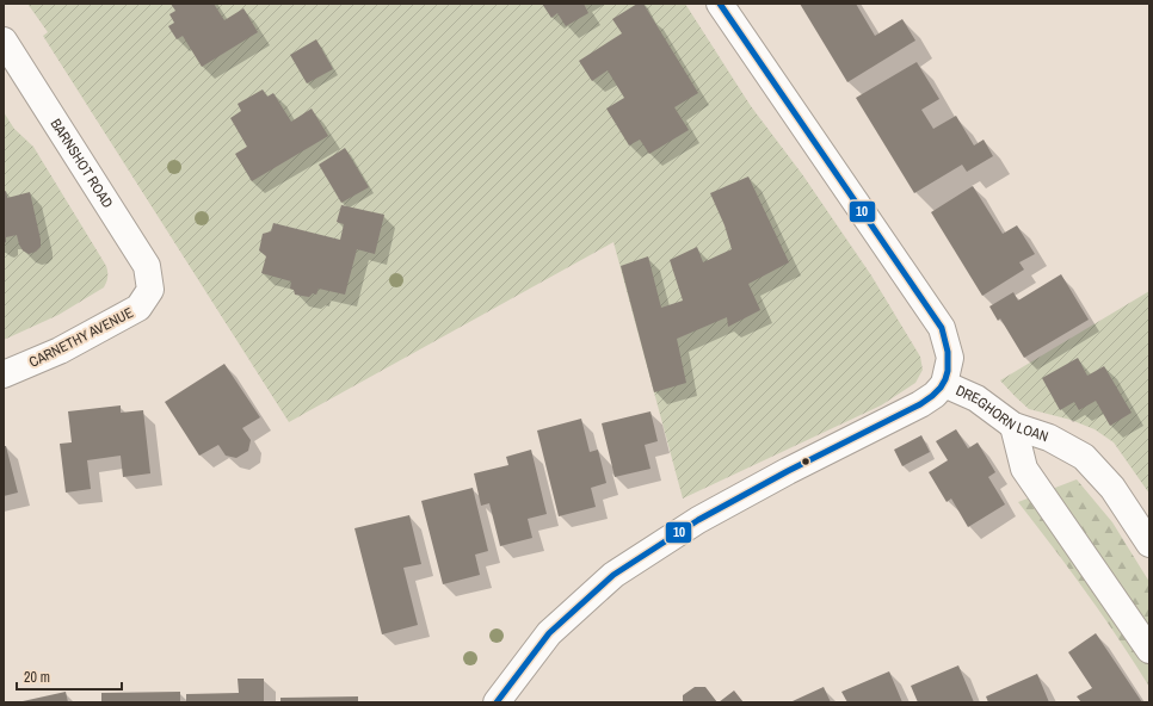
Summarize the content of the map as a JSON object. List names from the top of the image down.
{
  "streets": {
    "street": ["BARNSHOT ROAD", "CARNETHY AVENUE", "DREGHORN LOAN"]
  },
  "crossings": [
    ["BARNSHOT ROAD", "CARNETHY AVENUE"]
  ],
  "lines": ["transit line 10"],
  "scale_bar": "20 m"
}
